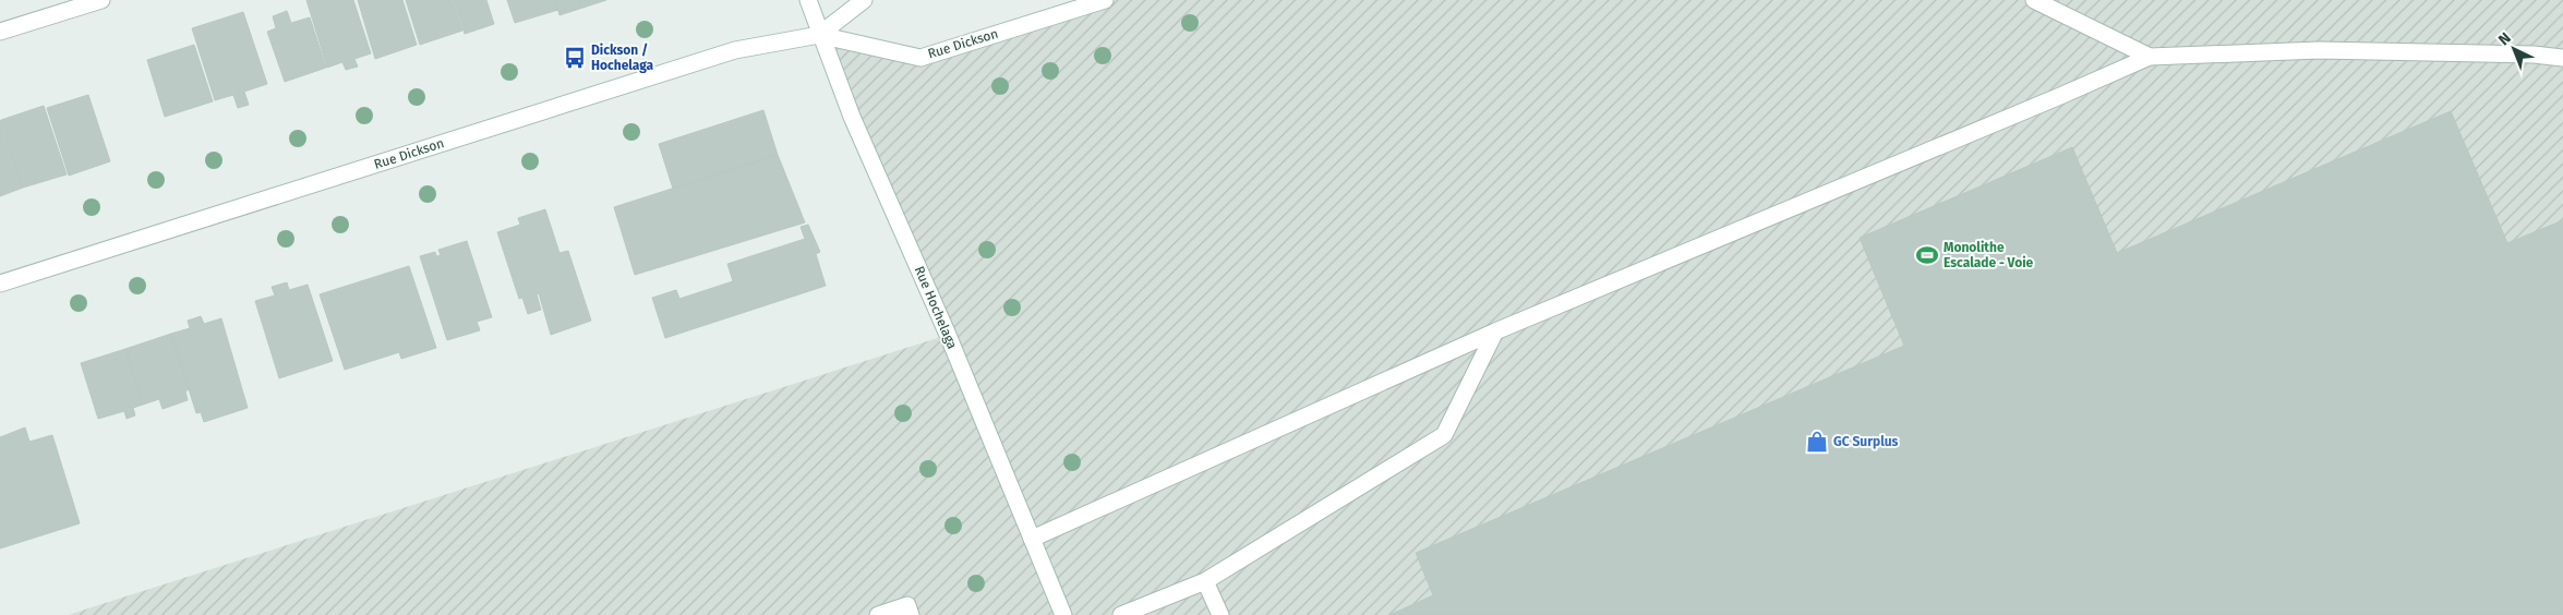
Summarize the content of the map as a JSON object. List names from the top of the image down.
{
  "streets": {
    "main road": ["Rue Dickson", "Rue Hochelaga"]
  },
  "crossings": [
    ["Rue Dickson", "Rue Hochelaga"]
  ],
  "places": {
    "bus stop": ["Dickson / Hochelaga"],
    "sports": ["Monolithe Escalade - Voie"],
    "shop": ["GC Surplus"]
  },
  "north": "top left"
}
